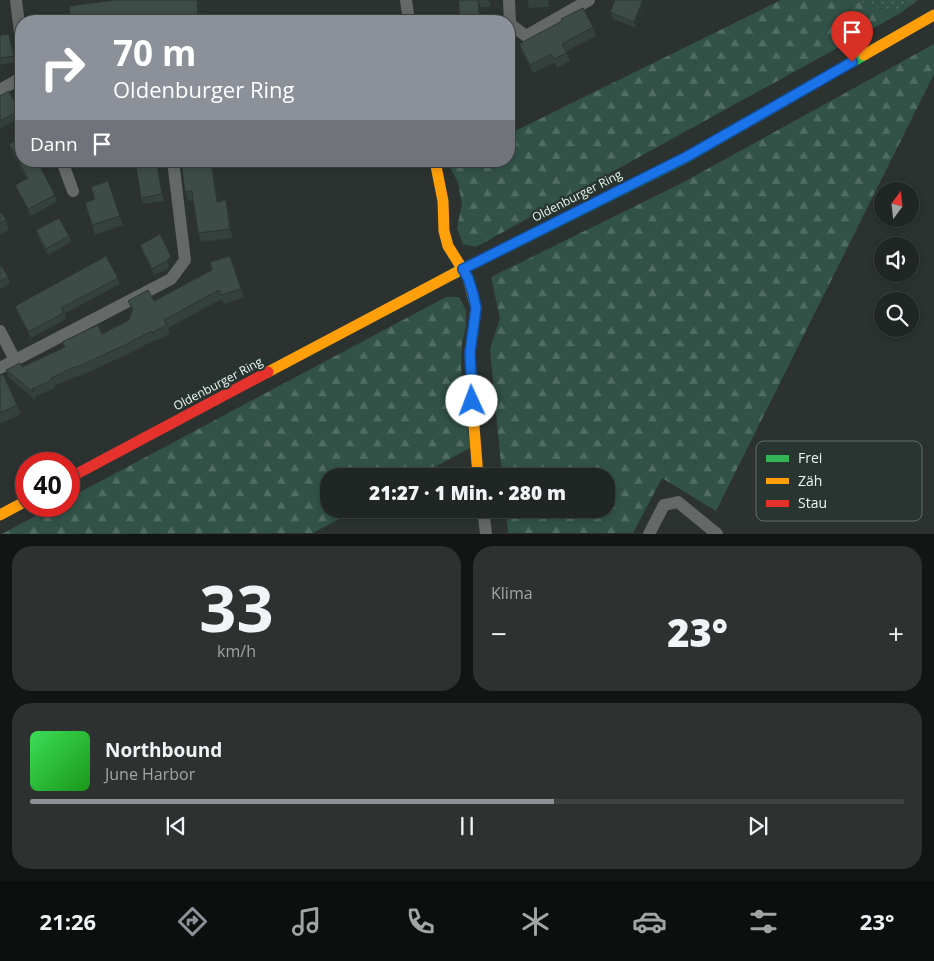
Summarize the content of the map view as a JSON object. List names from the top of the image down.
{
  "streets": {
    "main road": ["Oldenburger Ring"]
  },
  "legend": ["Frei", "Zäh", "Stau"],
  "north": "top",
  "page": {
    "turn": ["70 m", "Oldenburger Ring"],
    "then": "Dann",
    "limit": "40",
    "trip": "21:27 · 1 Min. · 280 m",
    "tile": [
      ["33", "km/h"],
      "Klima"
    ],
    "heat": ["−", "23°", "+"],
    "song": ["Northbound", "June Harbor"],
    "tabs": ["21:26", "23°"]
  }
}
